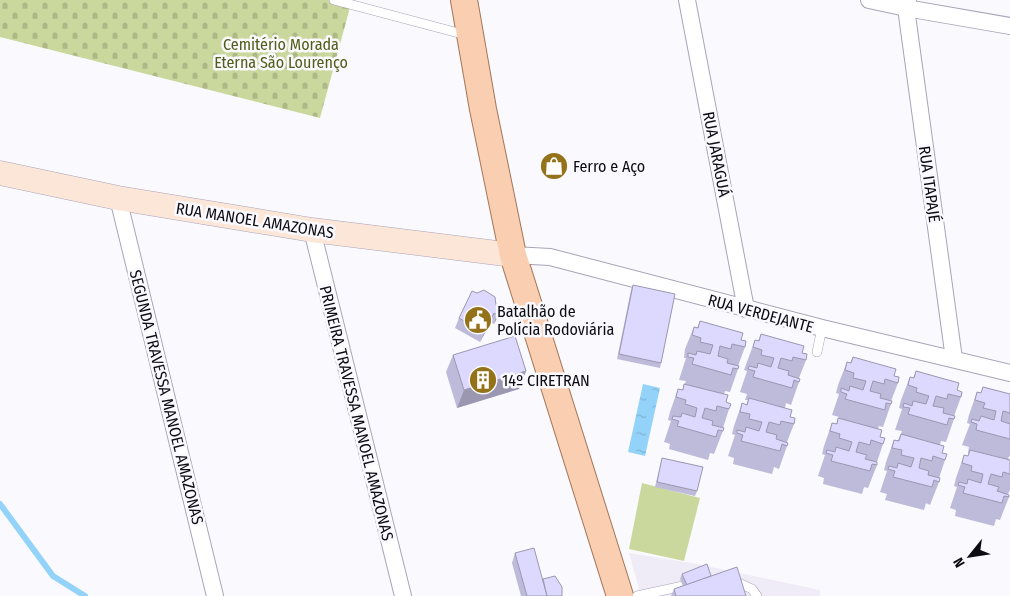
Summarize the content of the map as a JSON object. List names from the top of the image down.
{
  "streets": {
    "main road": ["RUA MANOEL AMAZONAS"],
    "street": [
      "RUA JARAGUÁ",
      "RUA ITAPAJÉ",
      "RUA VERDEJANTE",
      "SEGUNDA TRAVESSA MANOEL AMAZONAS",
      "PRIMEIRA TRAVESSA MANOEL AMAZONAS"
    ]
  },
  "crossings": [
    ["RUA JARAGUÁ", "RUA VERDEJANTE"],
    ["RUA ITAPAJÉ", "RUA VERDEJANTE"],
    ["RUA MANOEL AMAZONAS", "RUA VERDEJANTE"],
    ["RUA MANOEL AMAZONAS", "SEGUNDA TRAVESSA MANOEL AMAZONAS"],
    ["RUA MANOEL AMAZONAS", "PRIMEIRA TRAVESSA MANOEL AMAZONAS"]
  ],
  "parks": ["Cemitério Morada Eterna São Lourenço"],
  "places": {
    "shop": ["Ferro e Aço"],
    "public building": ["Batalhão de Polícia Rodoviária"],
    "building": ["14º CIRETRAN"]
  },
  "north": "bottom left"
}
